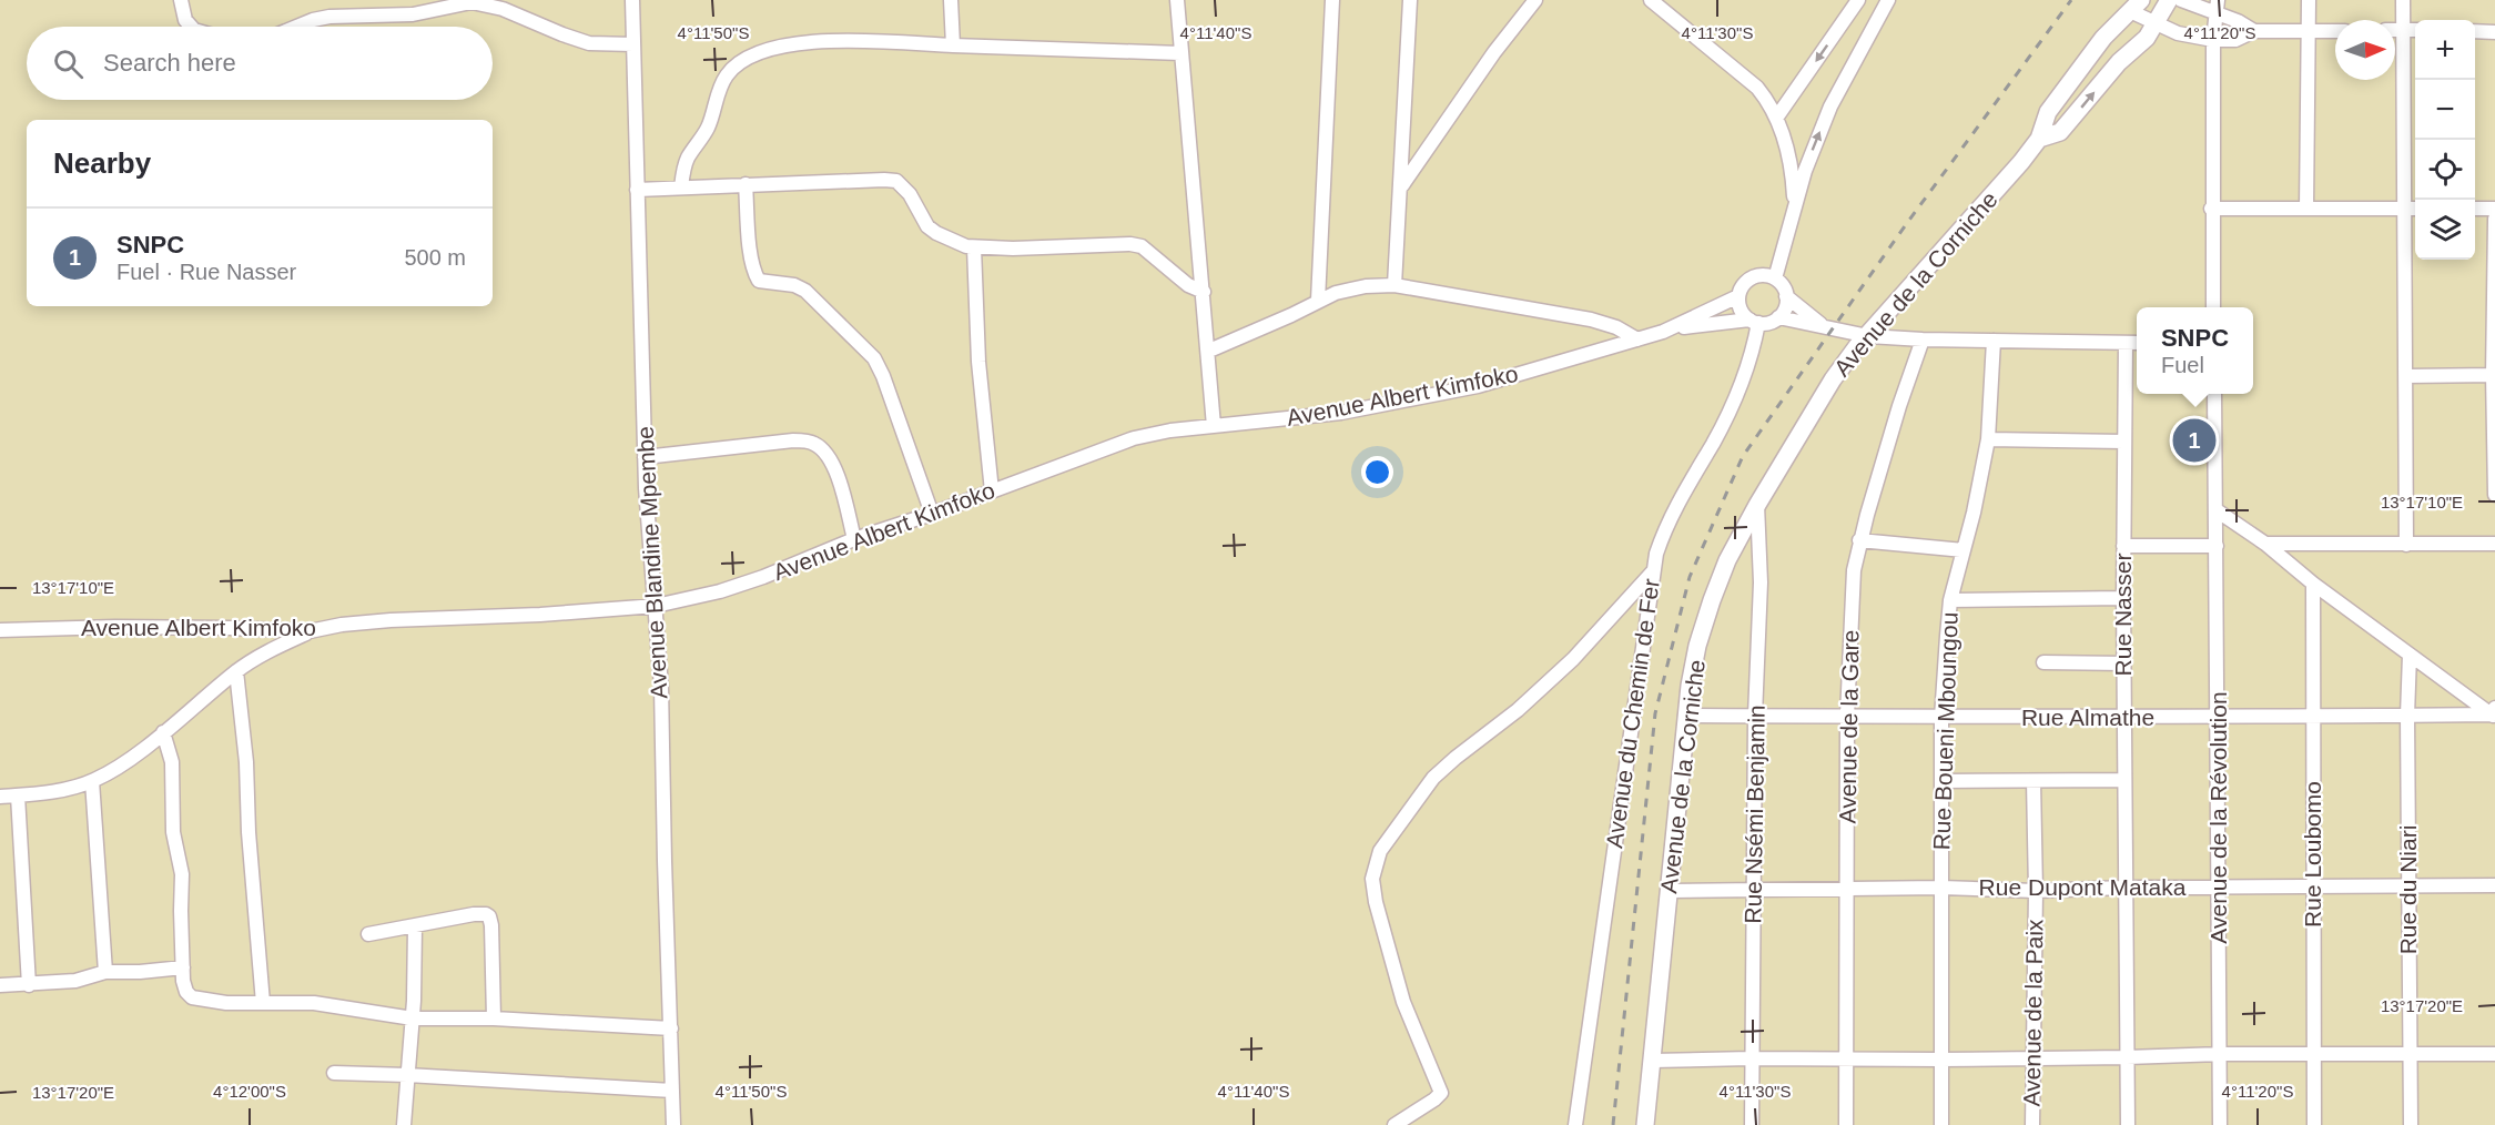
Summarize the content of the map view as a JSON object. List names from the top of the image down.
{
  "streets": {
    "street": [
      "Avenue de la Corniche",
      "Avenue Albert Kimfoko",
      "Avenue Blandine Mpembe",
      "Rue Nasser",
      "Avenue du Chemin de Fer",
      "Rue Almathe",
      "Avenue de la Gare",
      "Rue Boueni Mboungou",
      "Rue Nsémi Benjamin",
      "Avenue de la Révolution",
      "Rue Loubomo",
      "Rue Dupont Mataka",
      "Rue du Niari",
      "Avenue de la Paix"
    ]
  },
  "crossings": [
    ["Avenue de la Corniche", "Rue Almathe"],
    ["Avenue de la Corniche", "Rue Nsémi Benjamin"],
    ["Avenue de la Corniche", "Rue Dupont Mataka"],
    ["Avenue Albert Kimfoko", "Avenue Blandine Mpembe"],
    ["Avenue Albert Kimfoko", "Avenue du Chemin de Fer"],
    ["Rue Nasser", "Rue Almathe"],
    ["Rue Nasser", "Rue Dupont Mataka"],
    ["Rue Almathe", "Avenue de la Gare"],
    ["Rue Almathe", "Rue Boueni Mboungou"],
    ["Rue Almathe", "Rue Nsémi Benjamin"],
    ["Rue Almathe", "Avenue de la Révolution"],
    ["Rue Almathe", "Rue Loubomo"],
    ["Rue Almathe", "Rue du Niari"],
    ["Avenue de la Gare", "Rue Dupont Mataka"],
    ["Rue Boueni Mboungou", "Rue Dupont Mataka"],
    ["Rue Nsémi Benjamin", "Rue Dupont Mataka"],
    ["Avenue de la Révolution", "Rue Dupont Mataka"],
    ["Rue Loubomo", "Rue Dupont Mataka"],
    ["Rue Dupont Mataka", "Rue du Niari"],
    ["Rue Dupont Mataka", "Avenue de la Paix"]
  ],
  "north": "right",
  "page": {
    "map_buttons": ["+", "−"],
    "search": "Search here",
    "heading": "Nearby",
    "list": [
      {
        "mark": "1",
        "name": "SNPC",
        "note": "Fuel · Rue Nasser",
        "value": "500 m"
      }
    ],
    "popup": ["SNPC", "Fuel"],
    "pins": "1"
  },
  "coordinates": [
    "4°11'50\"S",
    "4°11'40\"S",
    "4°11'30\"S",
    "4°11'20\"S",
    "13°17'10\"E",
    "13°17'20\"E",
    "4°12'00\"S"
  ]
}
